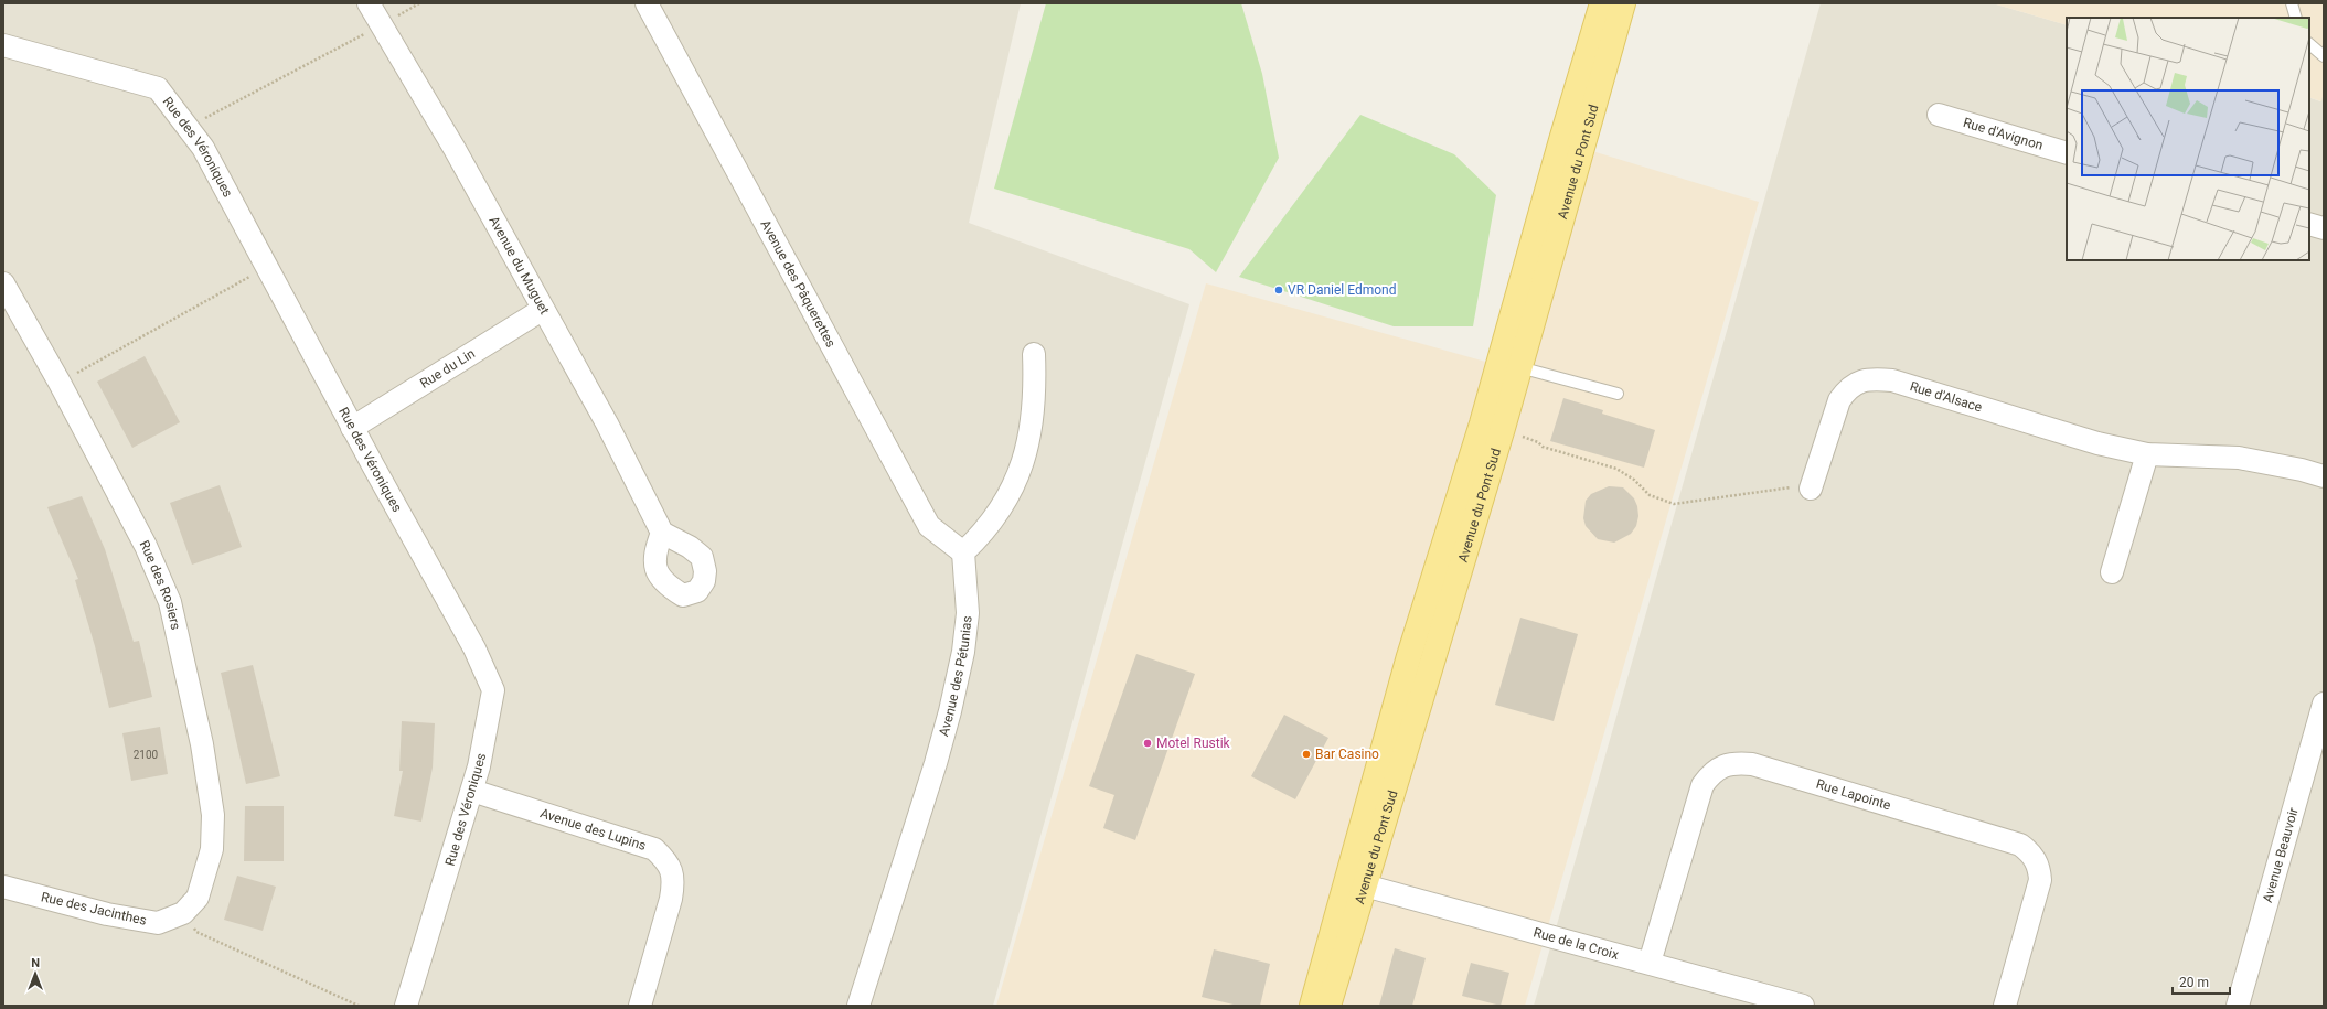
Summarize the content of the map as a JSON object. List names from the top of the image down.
{
  "streets": {
    "main road": ["Avenue du Pont Sud"],
    "street": [
      "Rue d'Avignon",
      "Rue des Véroniques",
      "Avenue du Muguet",
      "Avenue des Pâquerettes",
      "Rue du Lin",
      "Rue d'Alsace",
      "Rue des Rosiers",
      "Avenue des Pétunias",
      "Rue Lapointe",
      "Avenue des Lupins",
      "Avenue Beauvoir",
      "Rue des Jacinthes",
      "Rue de la Croix"
    ]
  },
  "crossings": [
    ["Rue des Véroniques", "Rue du Lin"],
    ["Rue des Véroniques", "Avenue des Lupins"],
    ["Avenue du Pont Sud", "Rue de la Croix"],
    ["Avenue du Muguet", "Rue du Lin"],
    ["Avenue des Pâquerettes", "Avenue des Pétunias"],
    ["Rue des Rosiers", "Rue des Jacinthes"],
    ["Rue Lapointe", "Rue de la Croix"]
  ],
  "places": ["VR Daniel Edmond", "Motel Rustik", "Bar Casino"],
  "house_numbers": ["2100"],
  "scale_bar": "20 m",
  "north": "top"
}
